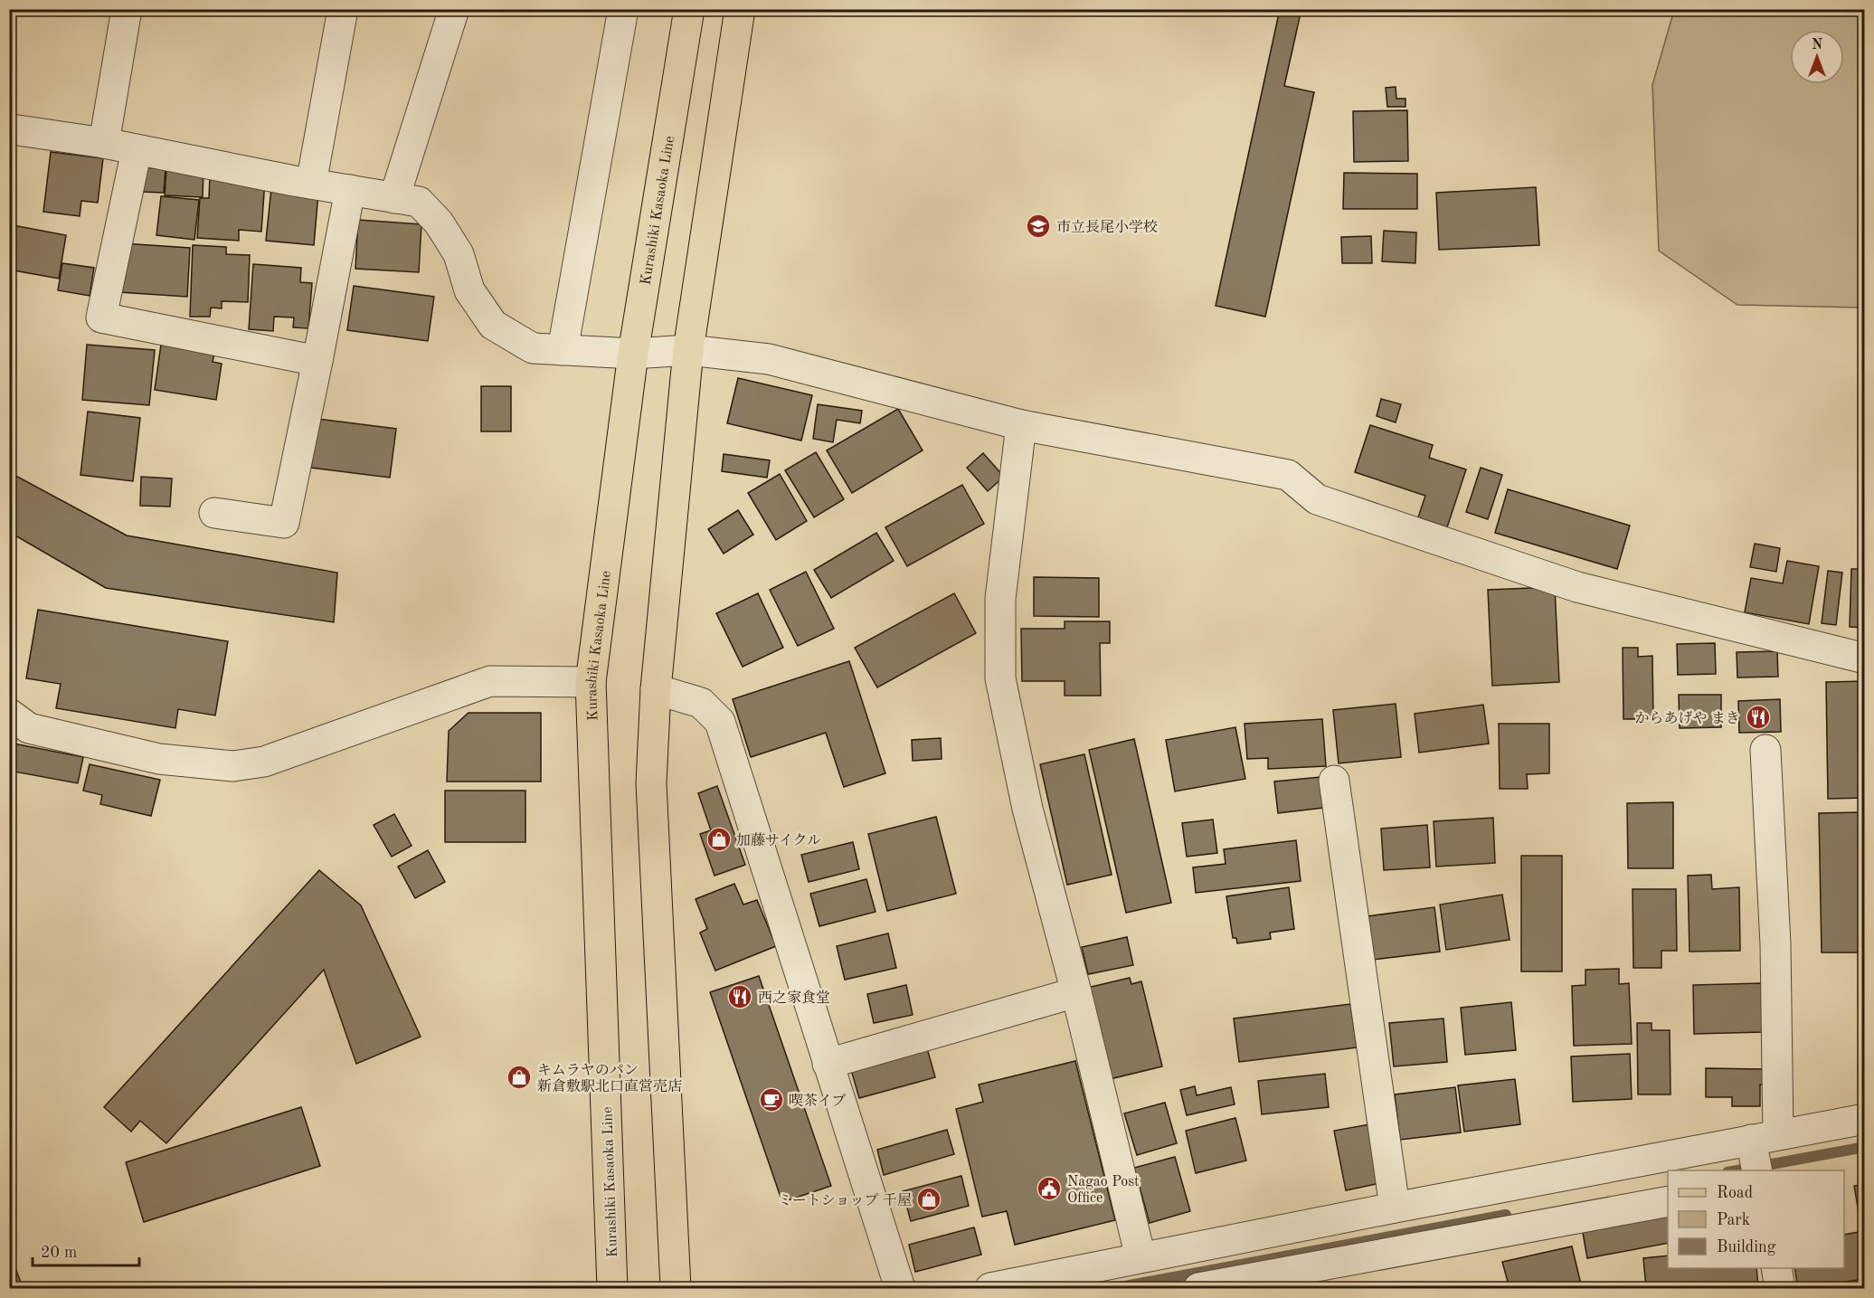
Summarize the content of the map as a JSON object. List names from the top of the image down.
{
  "streets": {
    "main road": ["Kurashiki Kasaoka Line"]
  },
  "places": {
    "school or university": ["市立長尾小学校"],
    "restaurant": ["からあげや まき", "西之家食堂"],
    "shop": ["加藤サイクル", "キムラヤのパン 新倉敷駅北口直営売店", "ミートショップ 千屋"],
    "cafe": ["喫茶イブ"],
    "public building": ["Nagao Post Office"]
  },
  "legend": ["Road", "Park", "Building"],
  "scale_bar": "20 m",
  "north": "top"
}
